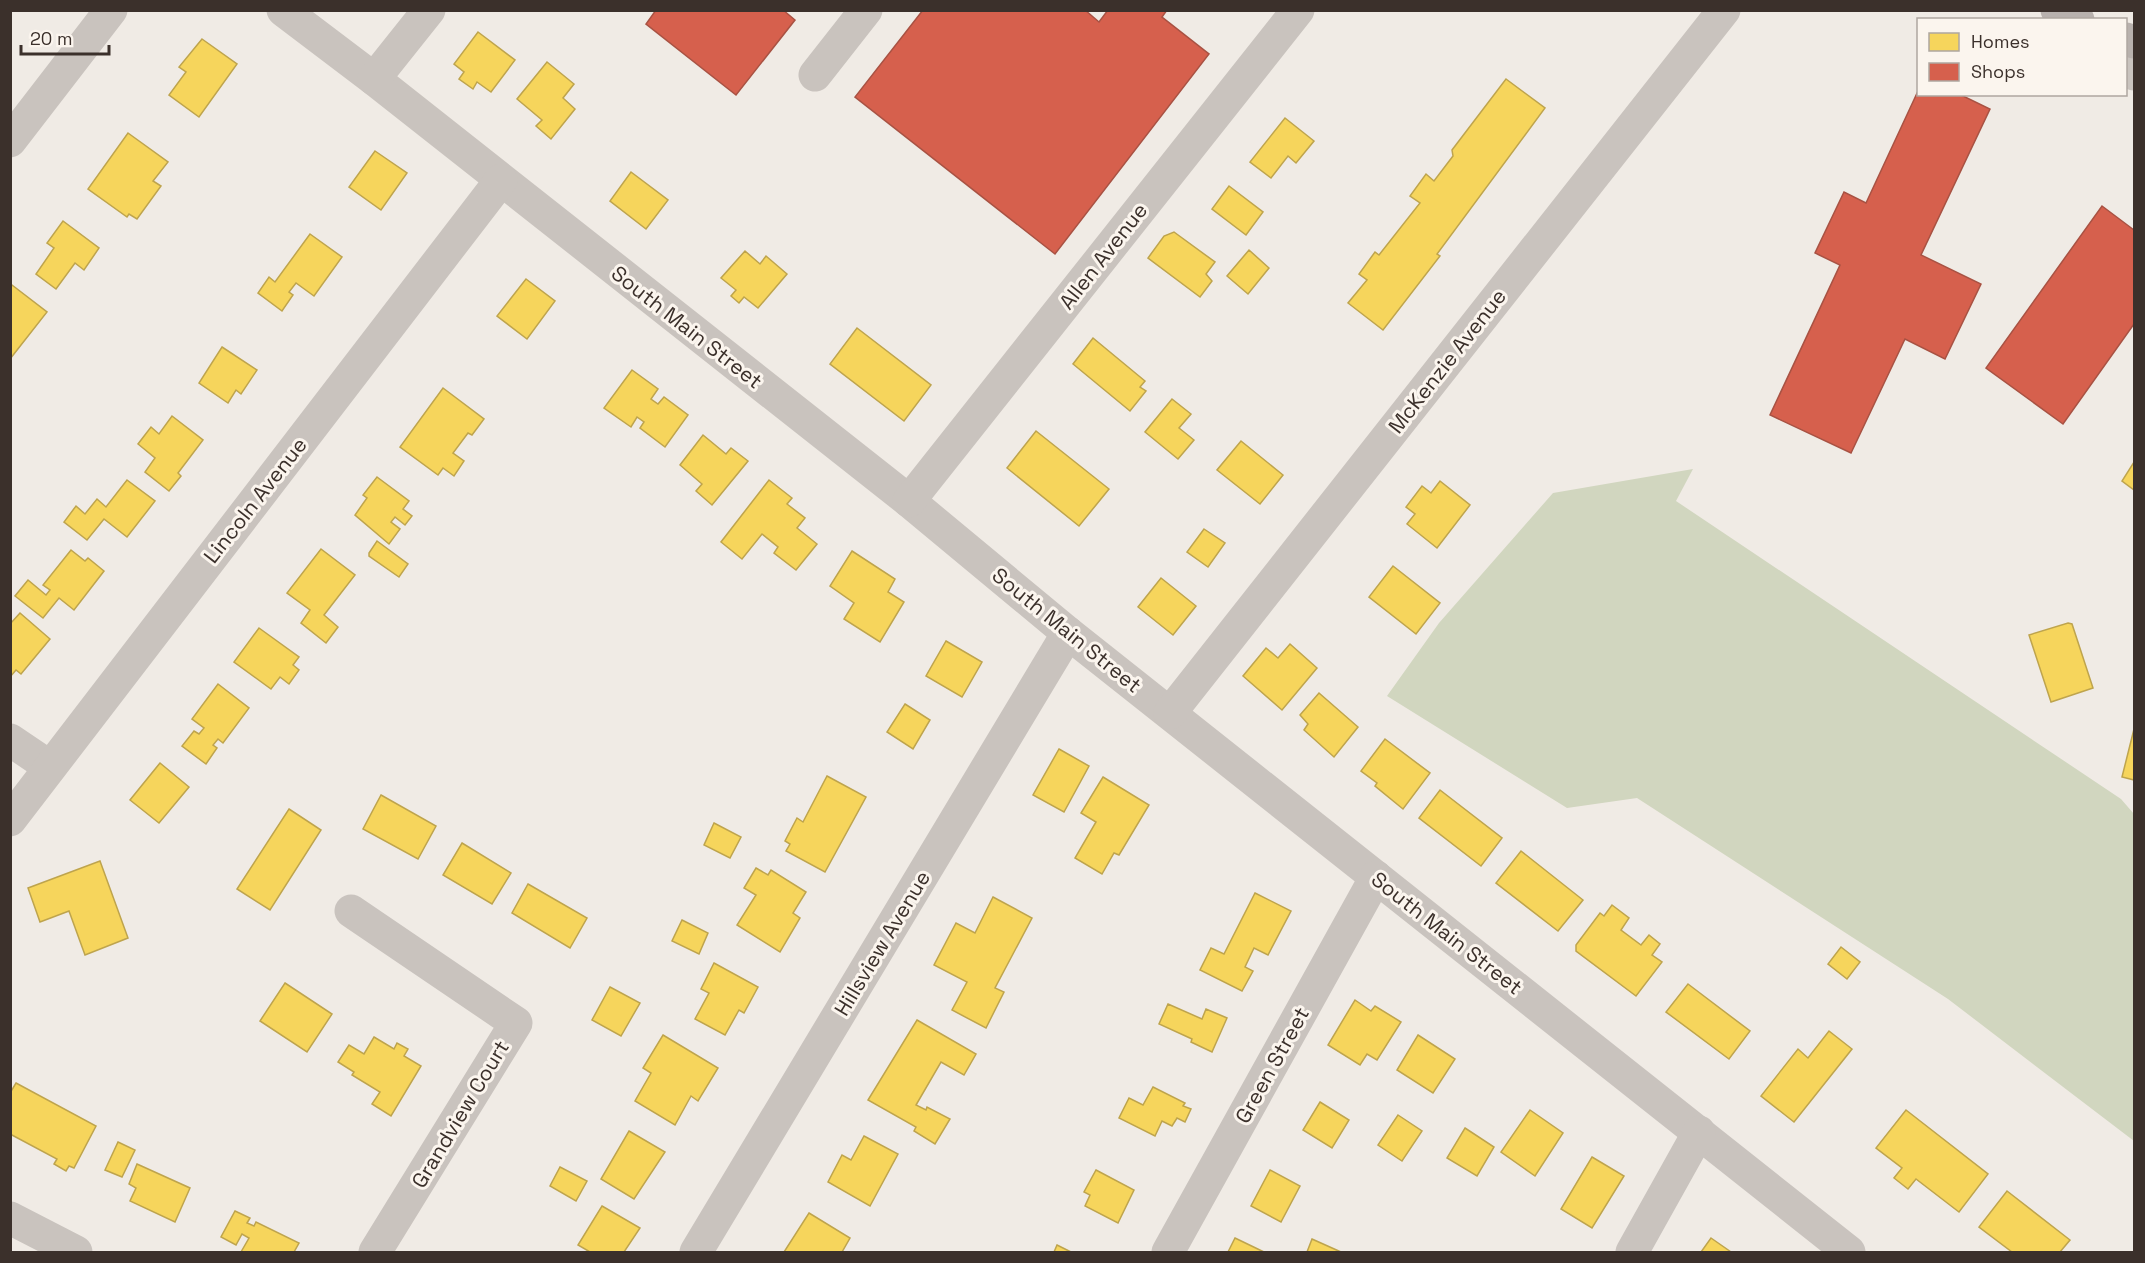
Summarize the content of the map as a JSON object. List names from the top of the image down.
{
  "streets": {
    "street": [
      "Allen Avenue",
      "South Main Street",
      "McKenzie Avenue",
      "Lincoln Avenue",
      "Hillsview Avenue",
      "Green Street",
      "Grandview Court"
    ]
  },
  "crossings": [
    ["Allen Avenue", "South Main Street"],
    ["South Main Street", "McKenzie Avenue"],
    ["South Main Street", "Lincoln Avenue"],
    ["South Main Street", "Hillsview Avenue"],
    ["South Main Street", "Green Street"]
  ],
  "legend": ["Homes", "Shops"],
  "scale_bar": "20 m"
}
